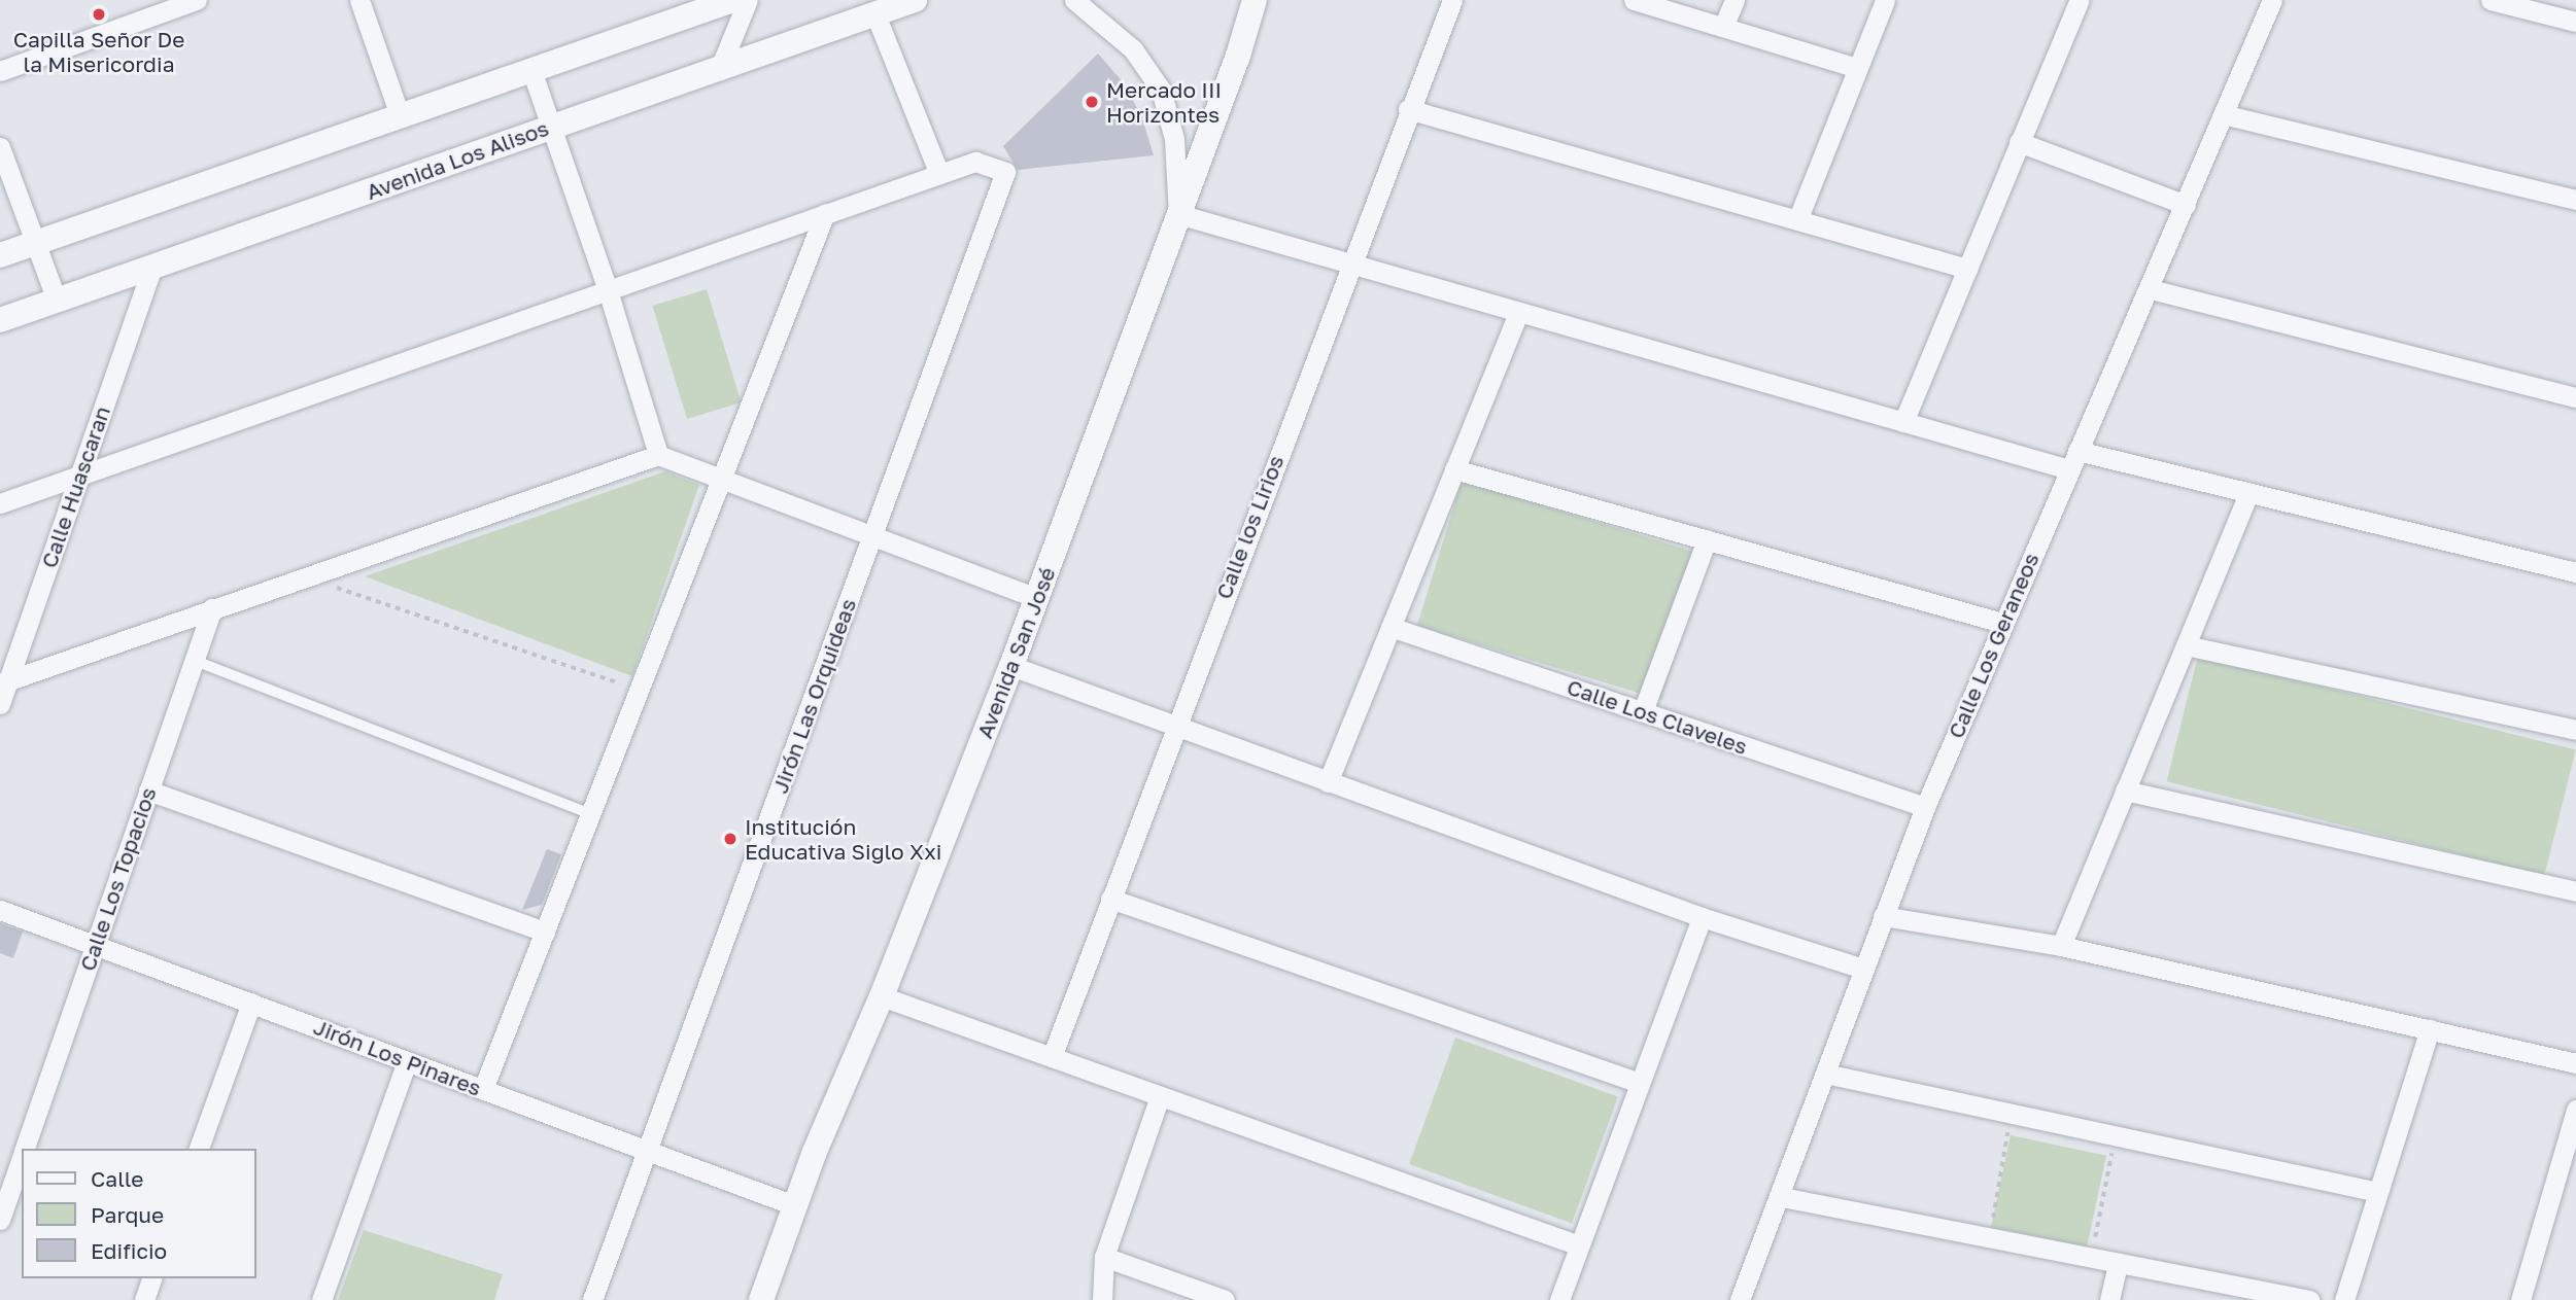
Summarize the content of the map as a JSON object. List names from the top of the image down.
{
  "streets": {
    "street": [
      "Avenida Los Alisos",
      "Calle Huascaran",
      "Calle los Lirios",
      "Calle Los Geraneos",
      "Avenida San José",
      "Jirón Las Orquideas",
      "Calle Los Claveles",
      "Calle Los Topacios",
      "Jirón Los Pinares"
    ]
  },
  "crossings": [
    ["Avenida Los Alisos", "Calle Huascaran"],
    ["Calle Los Geraneos", "Calle Los Claveles"],
    ["Avenida San José", "Jirón Los Pinares"],
    ["Jirón Las Orquideas", "Jirón Los Pinares"],
    ["Calle Los Topacios", "Jirón Los Pinares"]
  ],
  "places": ["Capilla Señor De la Misericordia", "Mercado III Horizontes", "Institución Educativa Siglo Xxi"],
  "legend": ["Calle", "Parque", "Edificio"]
}
